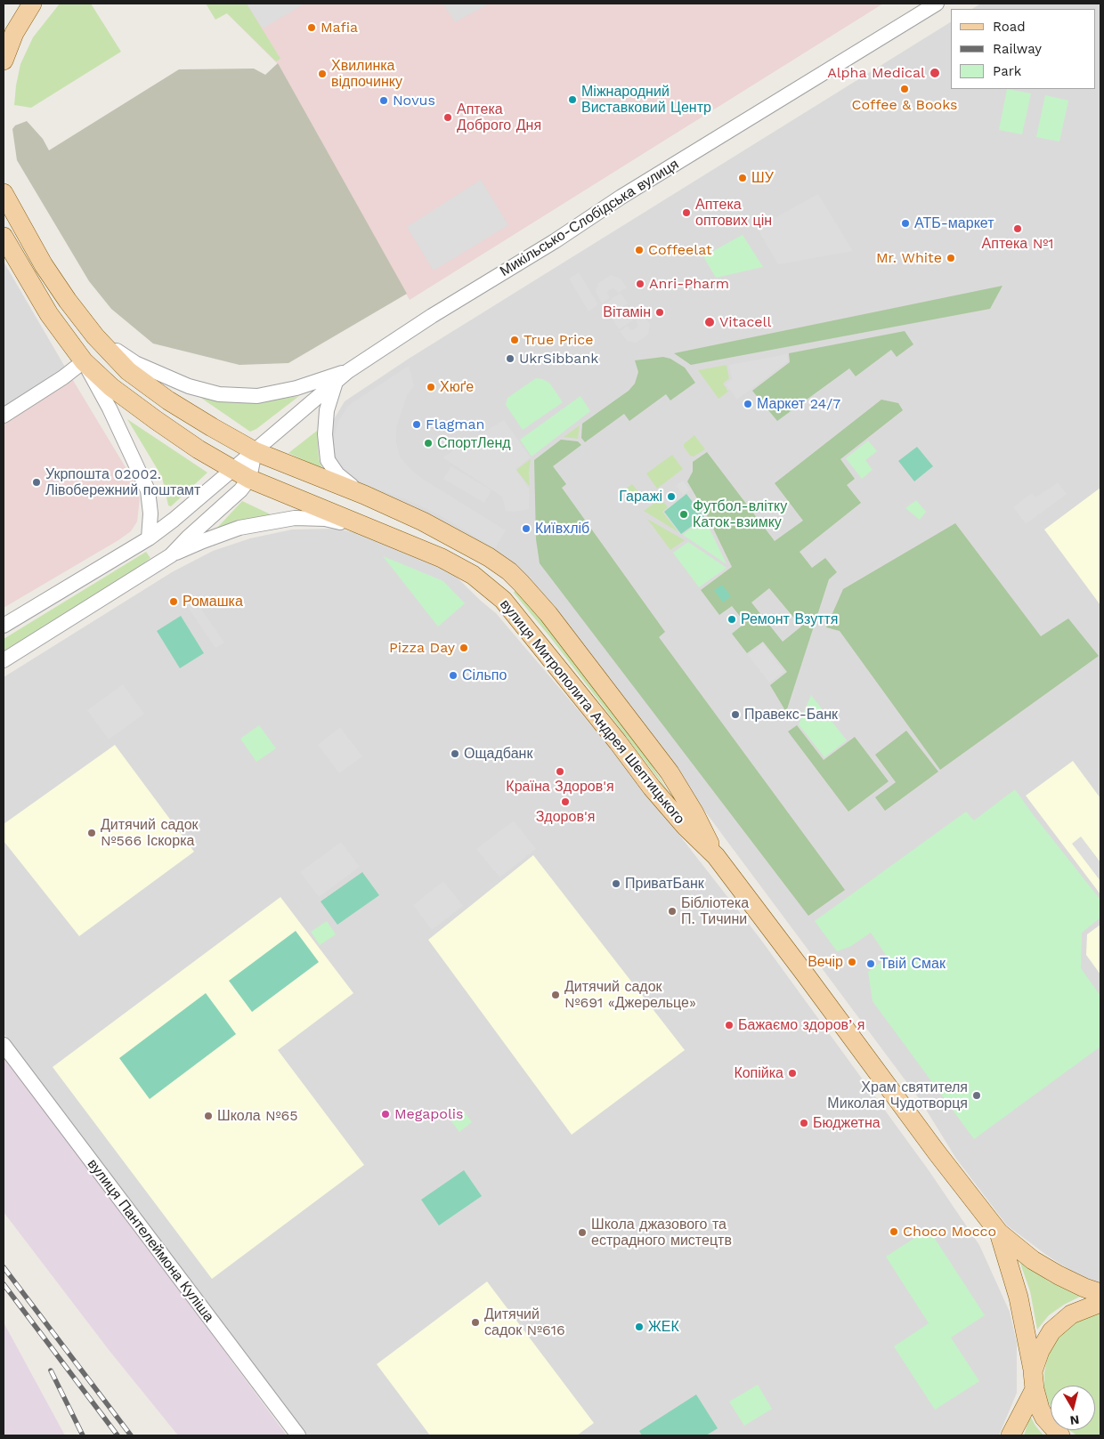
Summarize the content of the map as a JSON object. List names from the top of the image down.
{
  "streets": {
    "main road": ["вулиця Митрополита Андрея Шептицького"],
    "street": ["Микільсько-Слобідська вулиця", "вулиця Пантелеймона Куліша"]
  },
  "crossings": [
    ["Микільсько-Слобідська вулиця", "вулиця Митрополита Андрея Шептицького"]
  ],
  "places": [
    "Mafia",
    "Alpha Medical",
    "Хвилинка відпочинку",
    "Coffee & Books",
    "Міжнародний Виставковий Центр",
    "Novus",
    "Аптека Доброго Дня",
    "ШУ",
    "Аптека оптових цін",
    "АТБ-маркет",
    "Аптека №1",
    "Coffeelat",
    "Mr. White",
    "Anri-Pharm",
    "Вітамін",
    "Vitacell",
    "True Price",
    "UkrSibbank",
    "Хюґе",
    "Маркет 24/7",
    "Flagman",
    "СпортЛенд",
    "Укрпошта 02002. Лівобережний поштамт",
    "Гаражі",
    "Футбол-влітку Каток-взимку",
    "Київхліб",
    "Ромашка",
    "Ремонт Взуття",
    "Pizza Day",
    "Сільпо",
    "Правекс-Банк",
    "Ощадбанк",
    "Країна Здоров'я",
    "Здоров'я",
    "Дитячий садок №566 Іскорка",
    "ПриватБанк",
    "Бібліотека П. Тичини",
    "Вечір",
    "Твій Смак",
    "Дитячий садок №691 «Джерельце»",
    "Бажаємо здоровʼя",
    "Копійка",
    "Храм святителя Миколая Чудотворця",
    "Megapolis",
    "Школа №65",
    "Бюджетна",
    "Choco Mocco",
    "Школа джазового та естрадного мистецтв",
    "Дитячий садок №616",
    "ЖЕК"
  ],
  "legend": ["Road", "Railway", "Park"],
  "north": "bottom"
}
